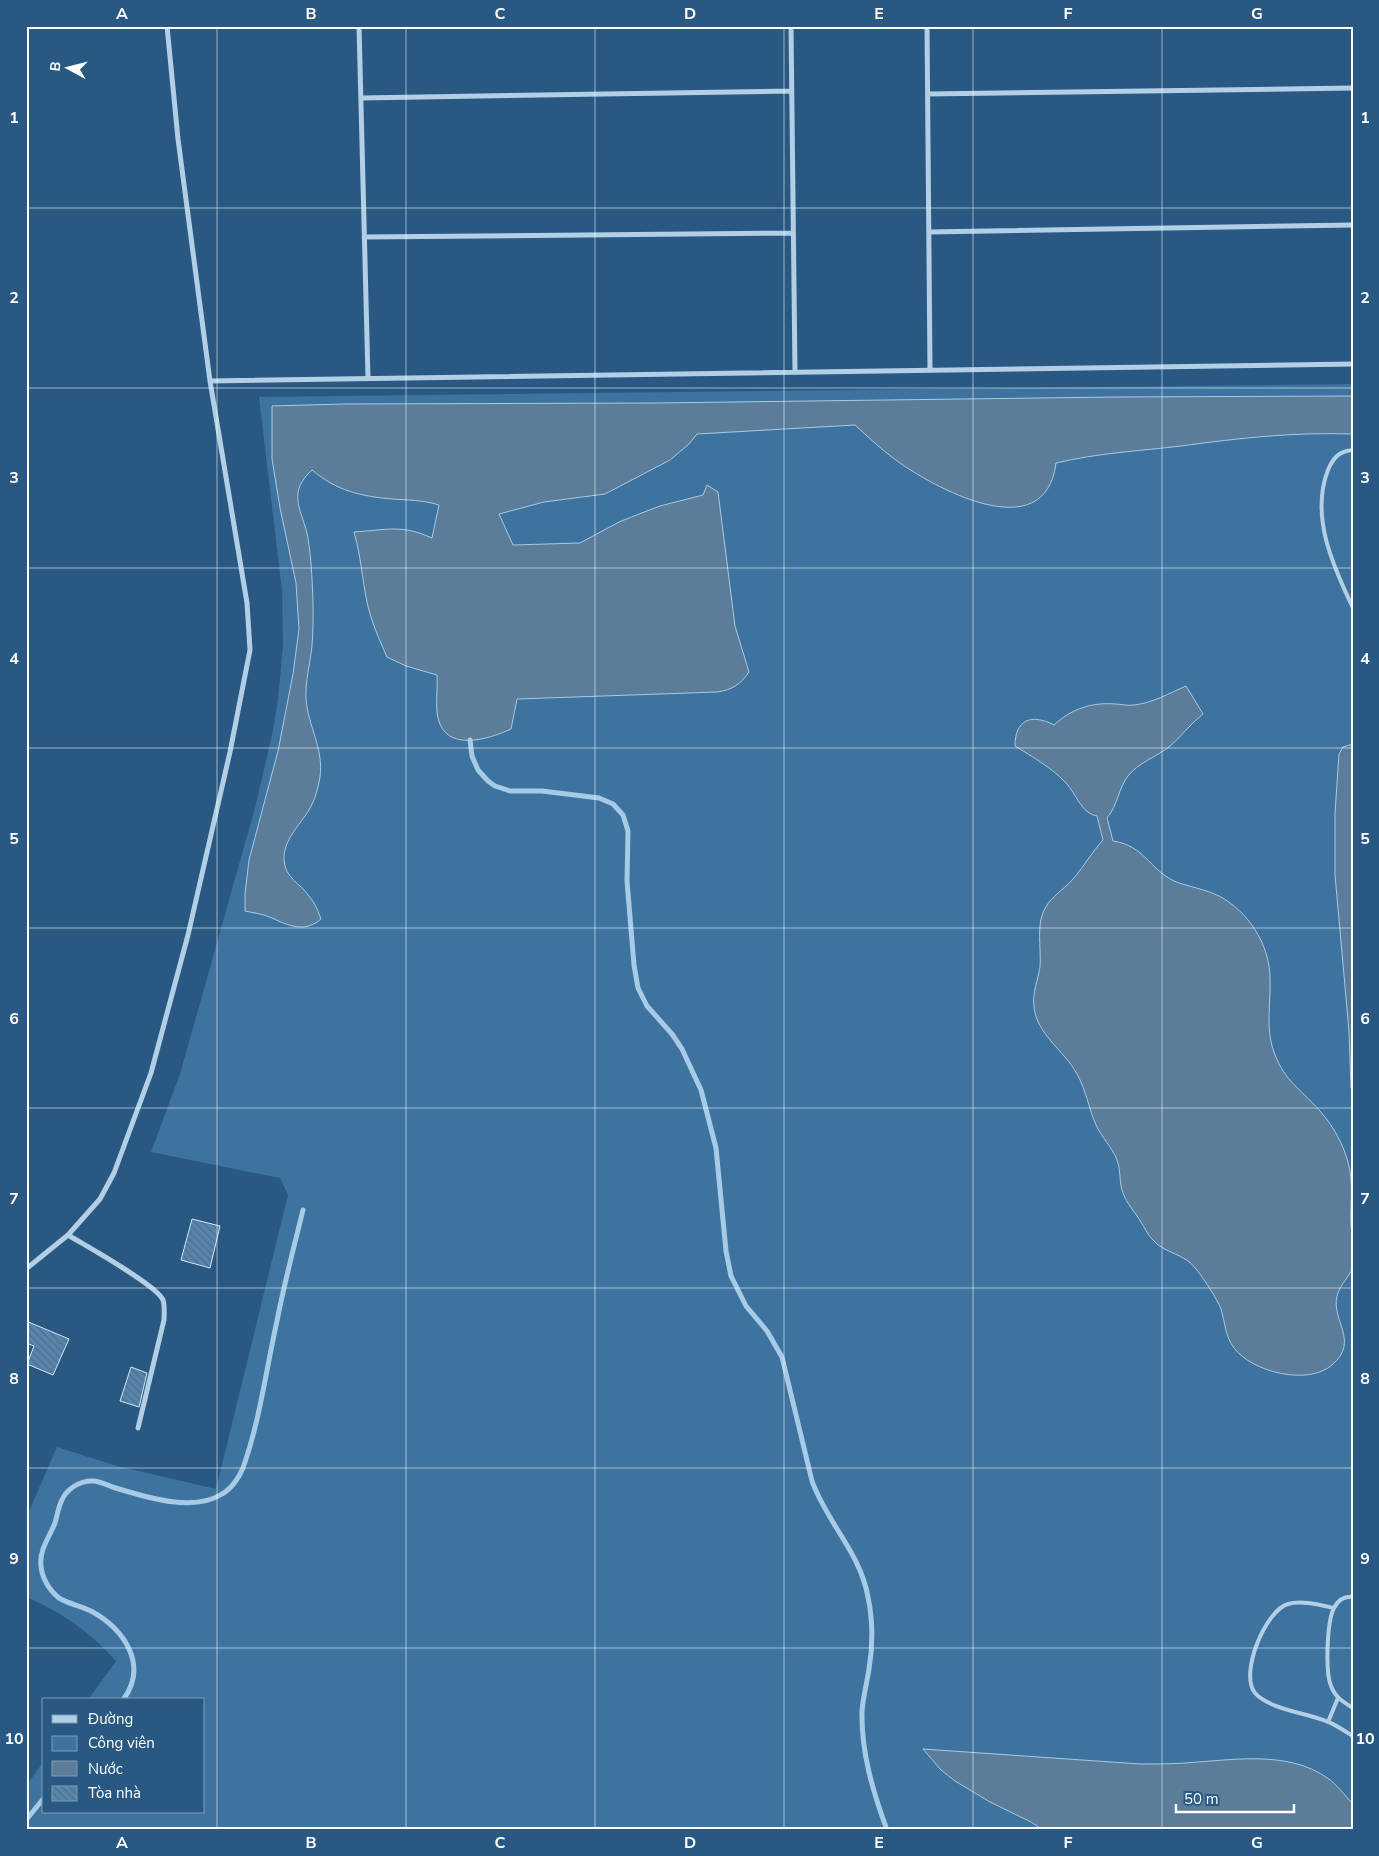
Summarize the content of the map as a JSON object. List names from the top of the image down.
{
  "legend": [
    "Đường",
    "Công viên",
    "Nước",
    "Tòa nhà"
  ],
  "scale_bar": "50 m",
  "north": "left",
  "grid": {
    "columns": [
      "A",
      "B",
      "C",
      "D",
      "E",
      "F",
      "G"
    ],
    "rows": [
      "1",
      "2",
      "3",
      "4",
      "5",
      "6",
      "7",
      "8",
      "9",
      "10"
    ]
  }
}
